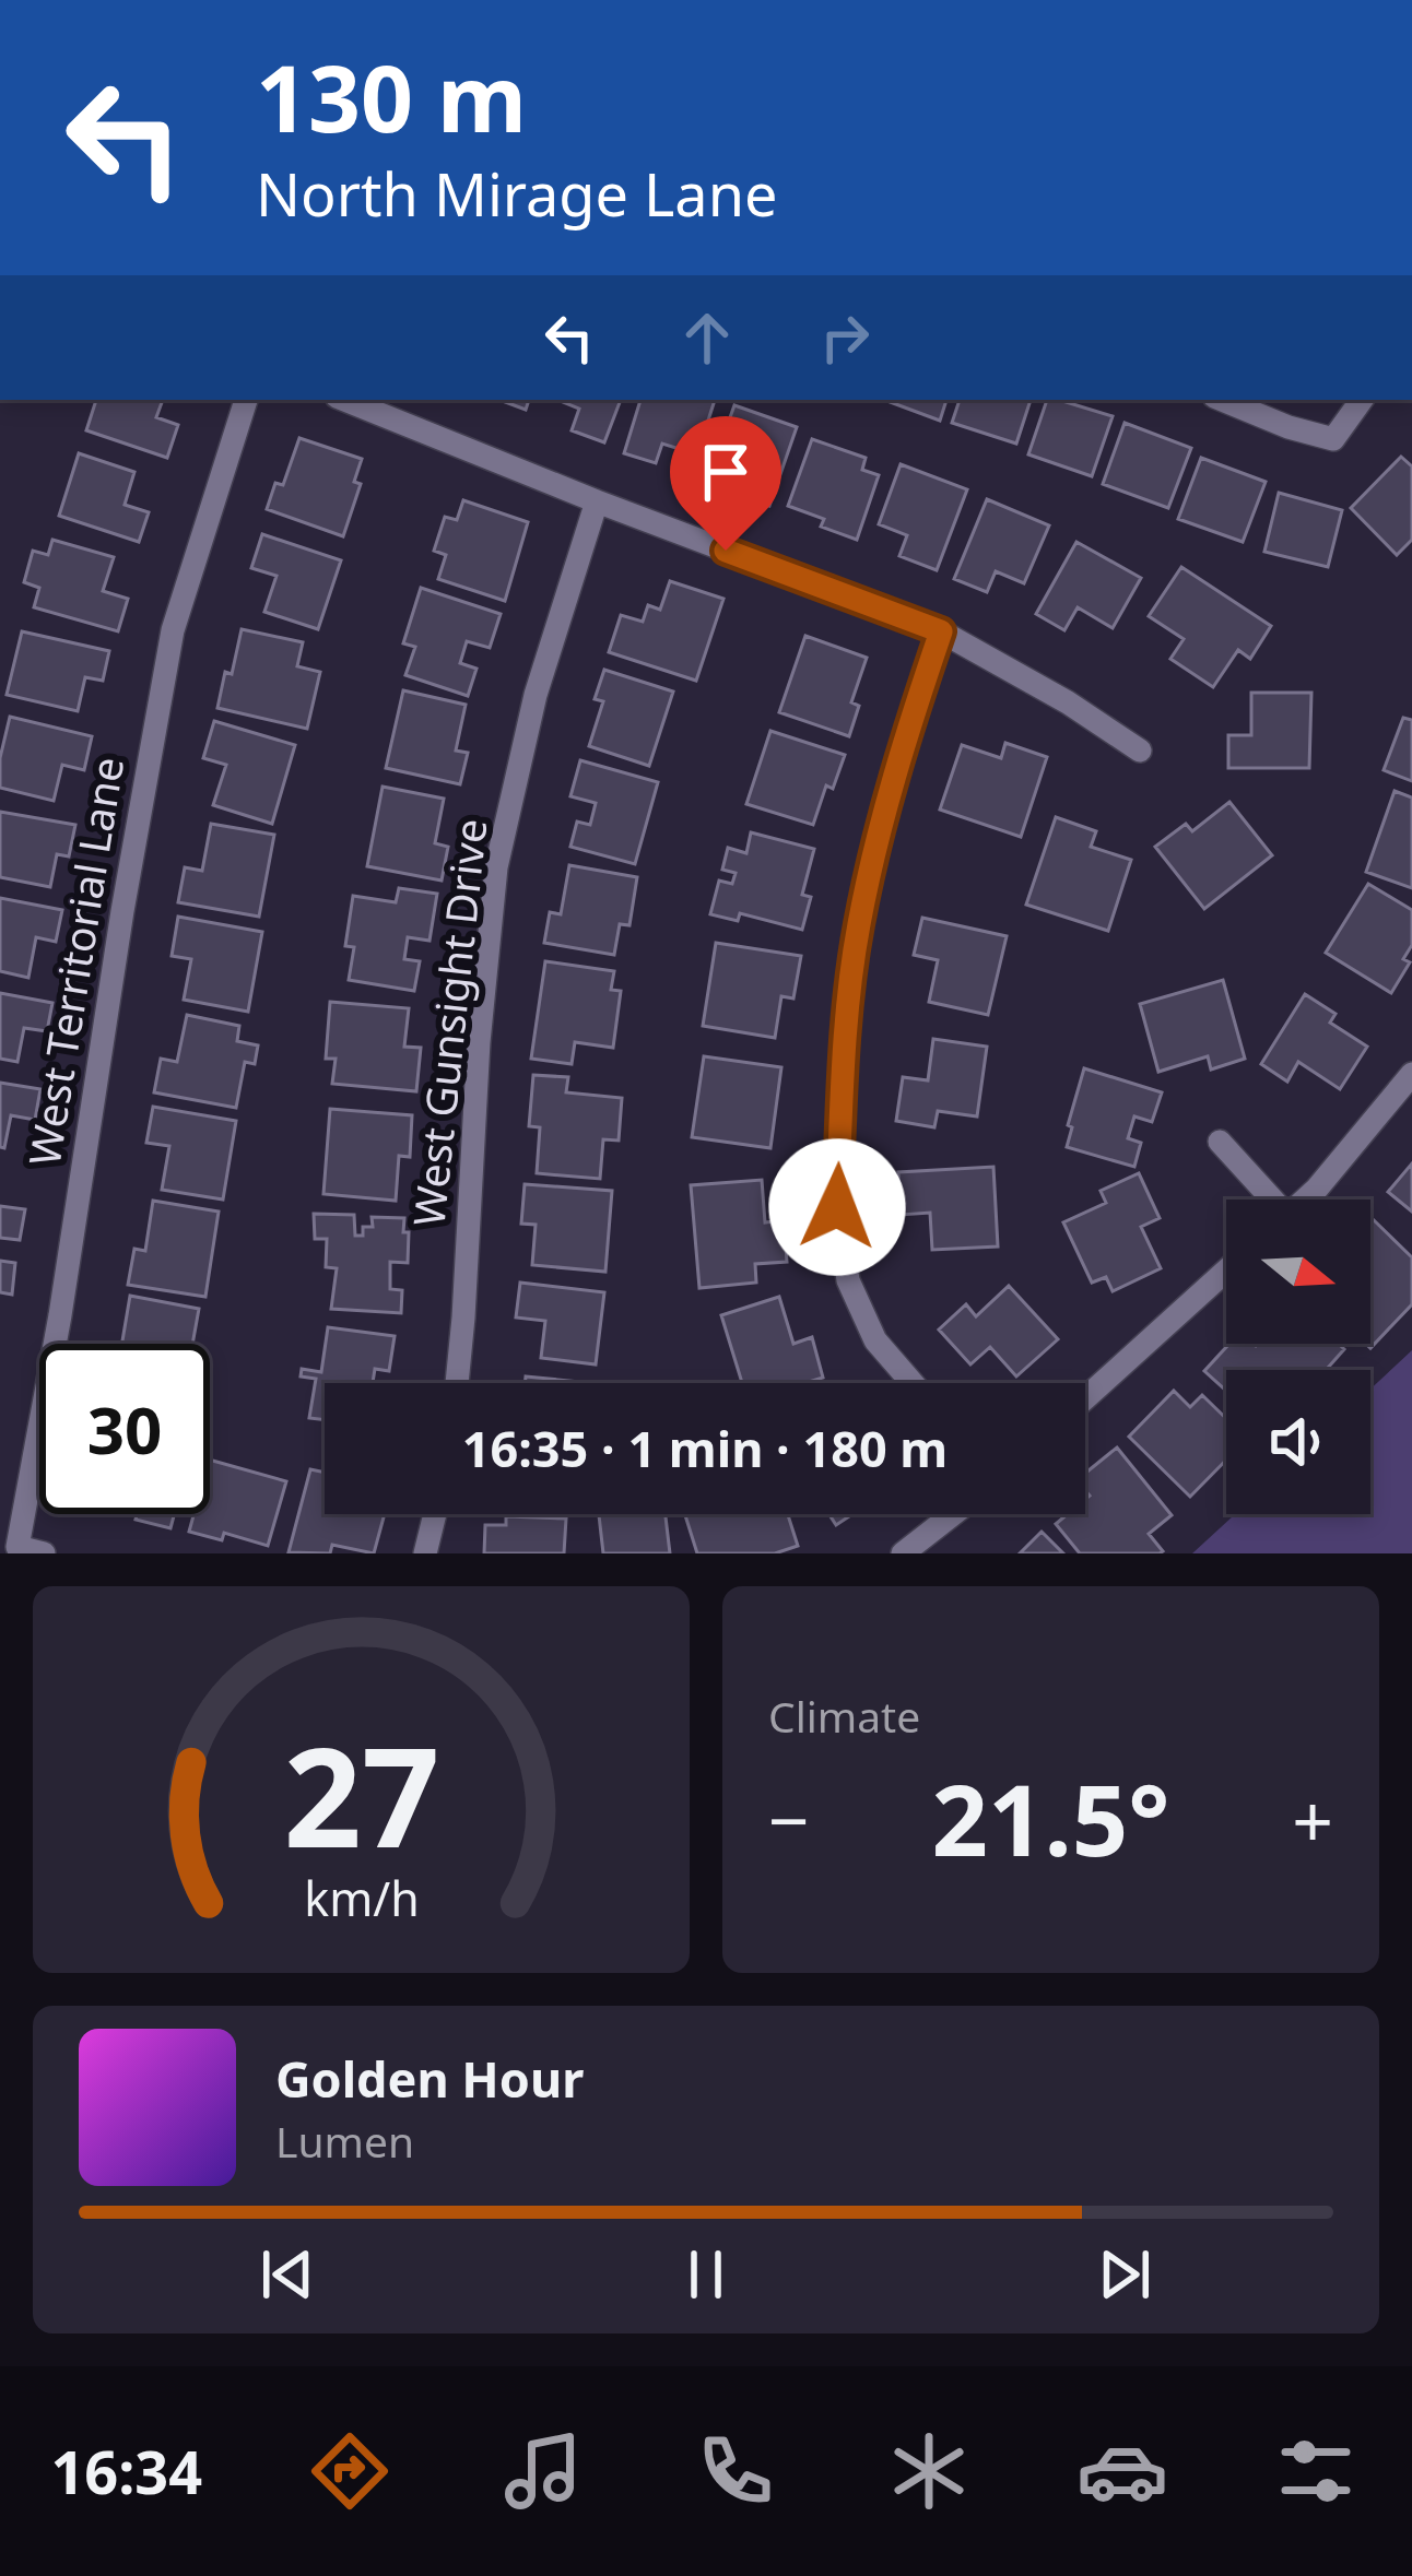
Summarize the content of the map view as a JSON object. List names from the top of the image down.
{
  "streets": {
    "street": ["West Territorial Lane", "West Gunsight Drive"]
  },
  "north": "right",
  "page": {
    "turn": ["130 m", "North Mirage Lane"],
    "limit": "30",
    "trip": "16:35 · 1 min · 180 m",
    "tile": "Climate",
    "heat": ["−", "21.5°", "+"],
    "song": ["Golden Hour", "Lumen"],
    "tabs": "16:34",
    "gauge": ["27", "km/h"]
  }
}
